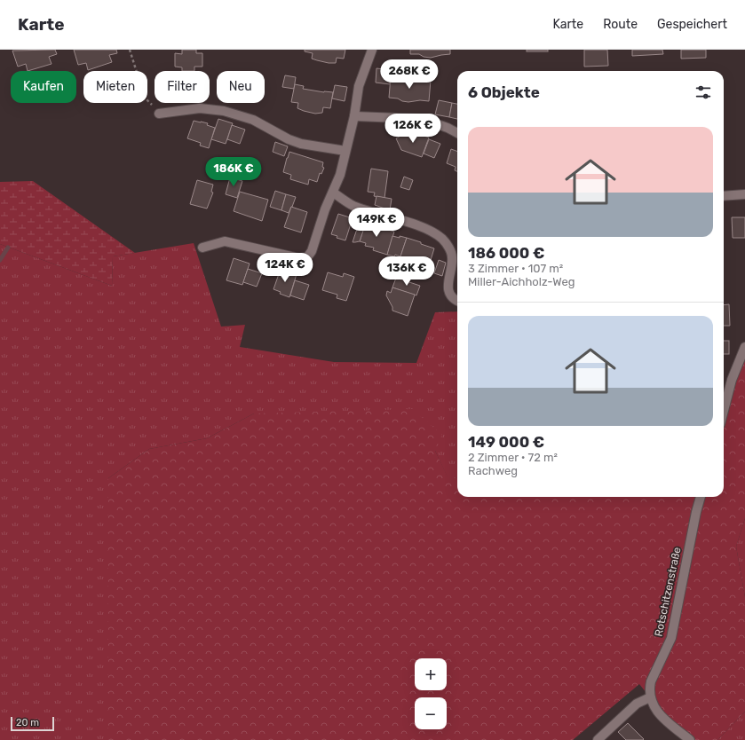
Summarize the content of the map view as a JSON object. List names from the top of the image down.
{
  "streets": {
    "street": ["Rotschitzenstraße"]
  },
  "scale_bar": "20 m",
  "page": {
    "header": "Karte",
    "nav": ["Karte", "Route", "Gespeichert"],
    "price": [
      "268K €",
      "126K €",
      "186K €",
      "149K €",
      "124K €",
      "136K €"
    ],
    "chip": [
      "Kaufen",
      "Mieten",
      "Filter",
      "Neu"
    ],
    "heading": "6 Objekte",
    "list": [
      {
        "name": "186 000 €",
        "note": "3 Zimmer · 107 m² · Miller-Aichholz-Weg"
      },
      {
        "name": "149 000 €",
        "note": "2 Zimmer · 72 m² · Rachweg"
      }
    ],
    "map_buttons": ["+", "−"],
    "scale": "20 m"
  }
}
